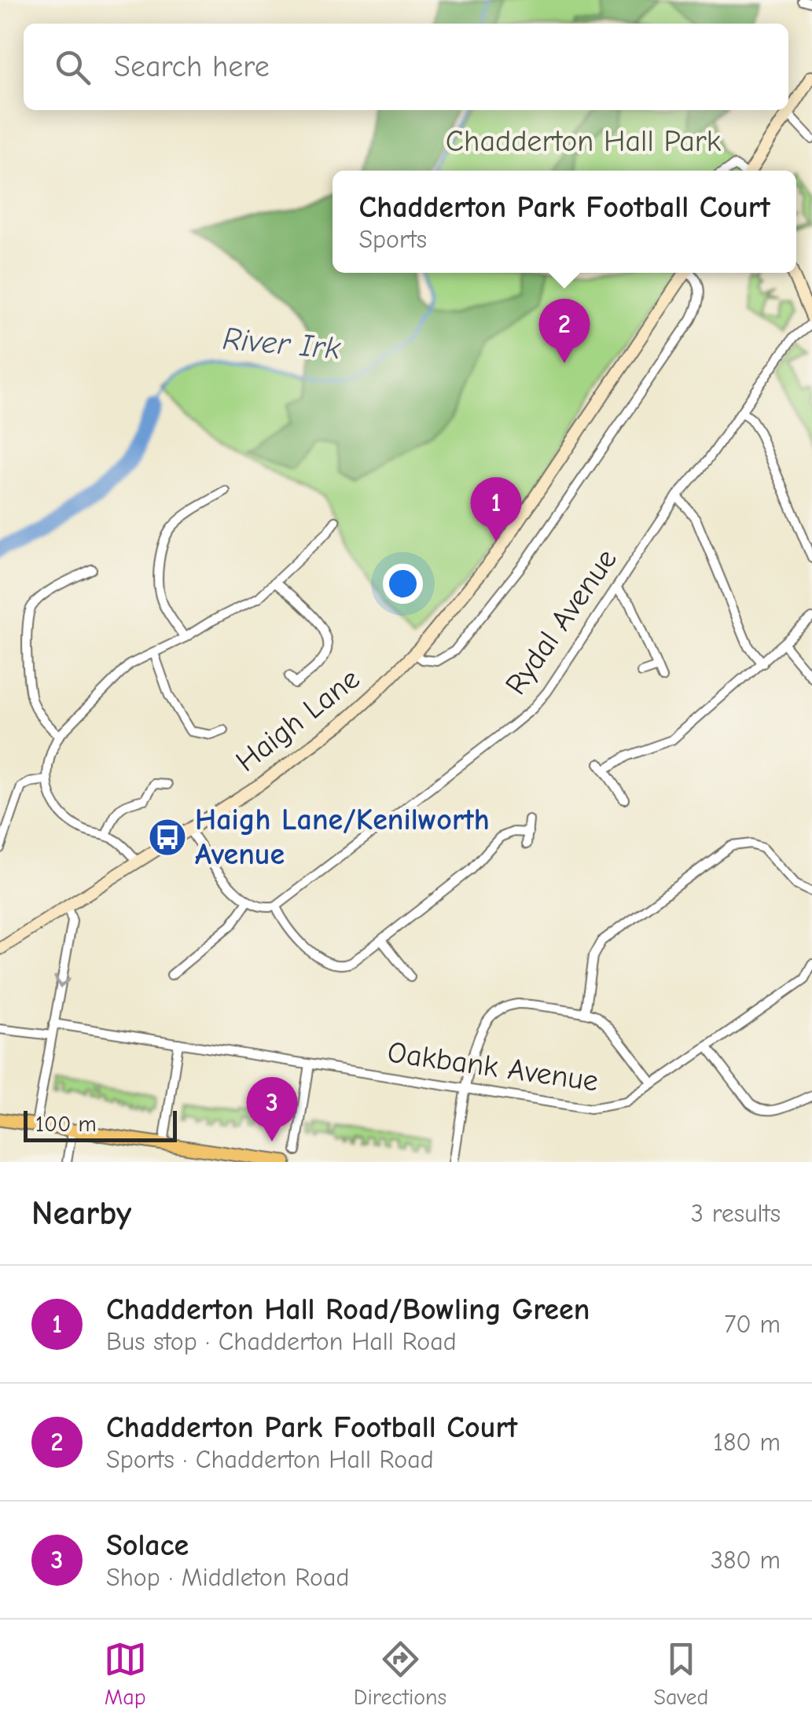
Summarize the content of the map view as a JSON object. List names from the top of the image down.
{
  "streets": {
    "main road": ["Haigh Lane"],
    "street": ["Rydal Avenue", "Oakbank Avenue"]
  },
  "water": ["River Irk"],
  "parks": ["Chadderton Hall Park"],
  "places": {
    "bus stop": ["Haigh Lane/Kenilworth Avenue"]
  },
  "scale_bar": "100 m",
  "page": {
    "search": "Search here",
    "popup": ["Chadderton Park Football Court", "Sports"],
    "pins": ["2", "1", "3"],
    "scale": "100 m",
    "heading": ["Nearby", "3 results"],
    "list": [
      {
        "mark": "1",
        "name": "Chadderton Hall Road/Bowling Green",
        "note": "Bus stop · Chadderton Hall Road",
        "value": "70 m"
      },
      {
        "mark": "2",
        "name": "Chadderton Park Football Court",
        "note": "Sports · Chadderton Hall Road",
        "value": "180 m"
      },
      {
        "mark": "3",
        "name": "Solace",
        "note": "Shop · Middleton Road",
        "value": "380 m"
      }
    ],
    "nav": ["Map", "Directions", "Saved"]
  }
}
